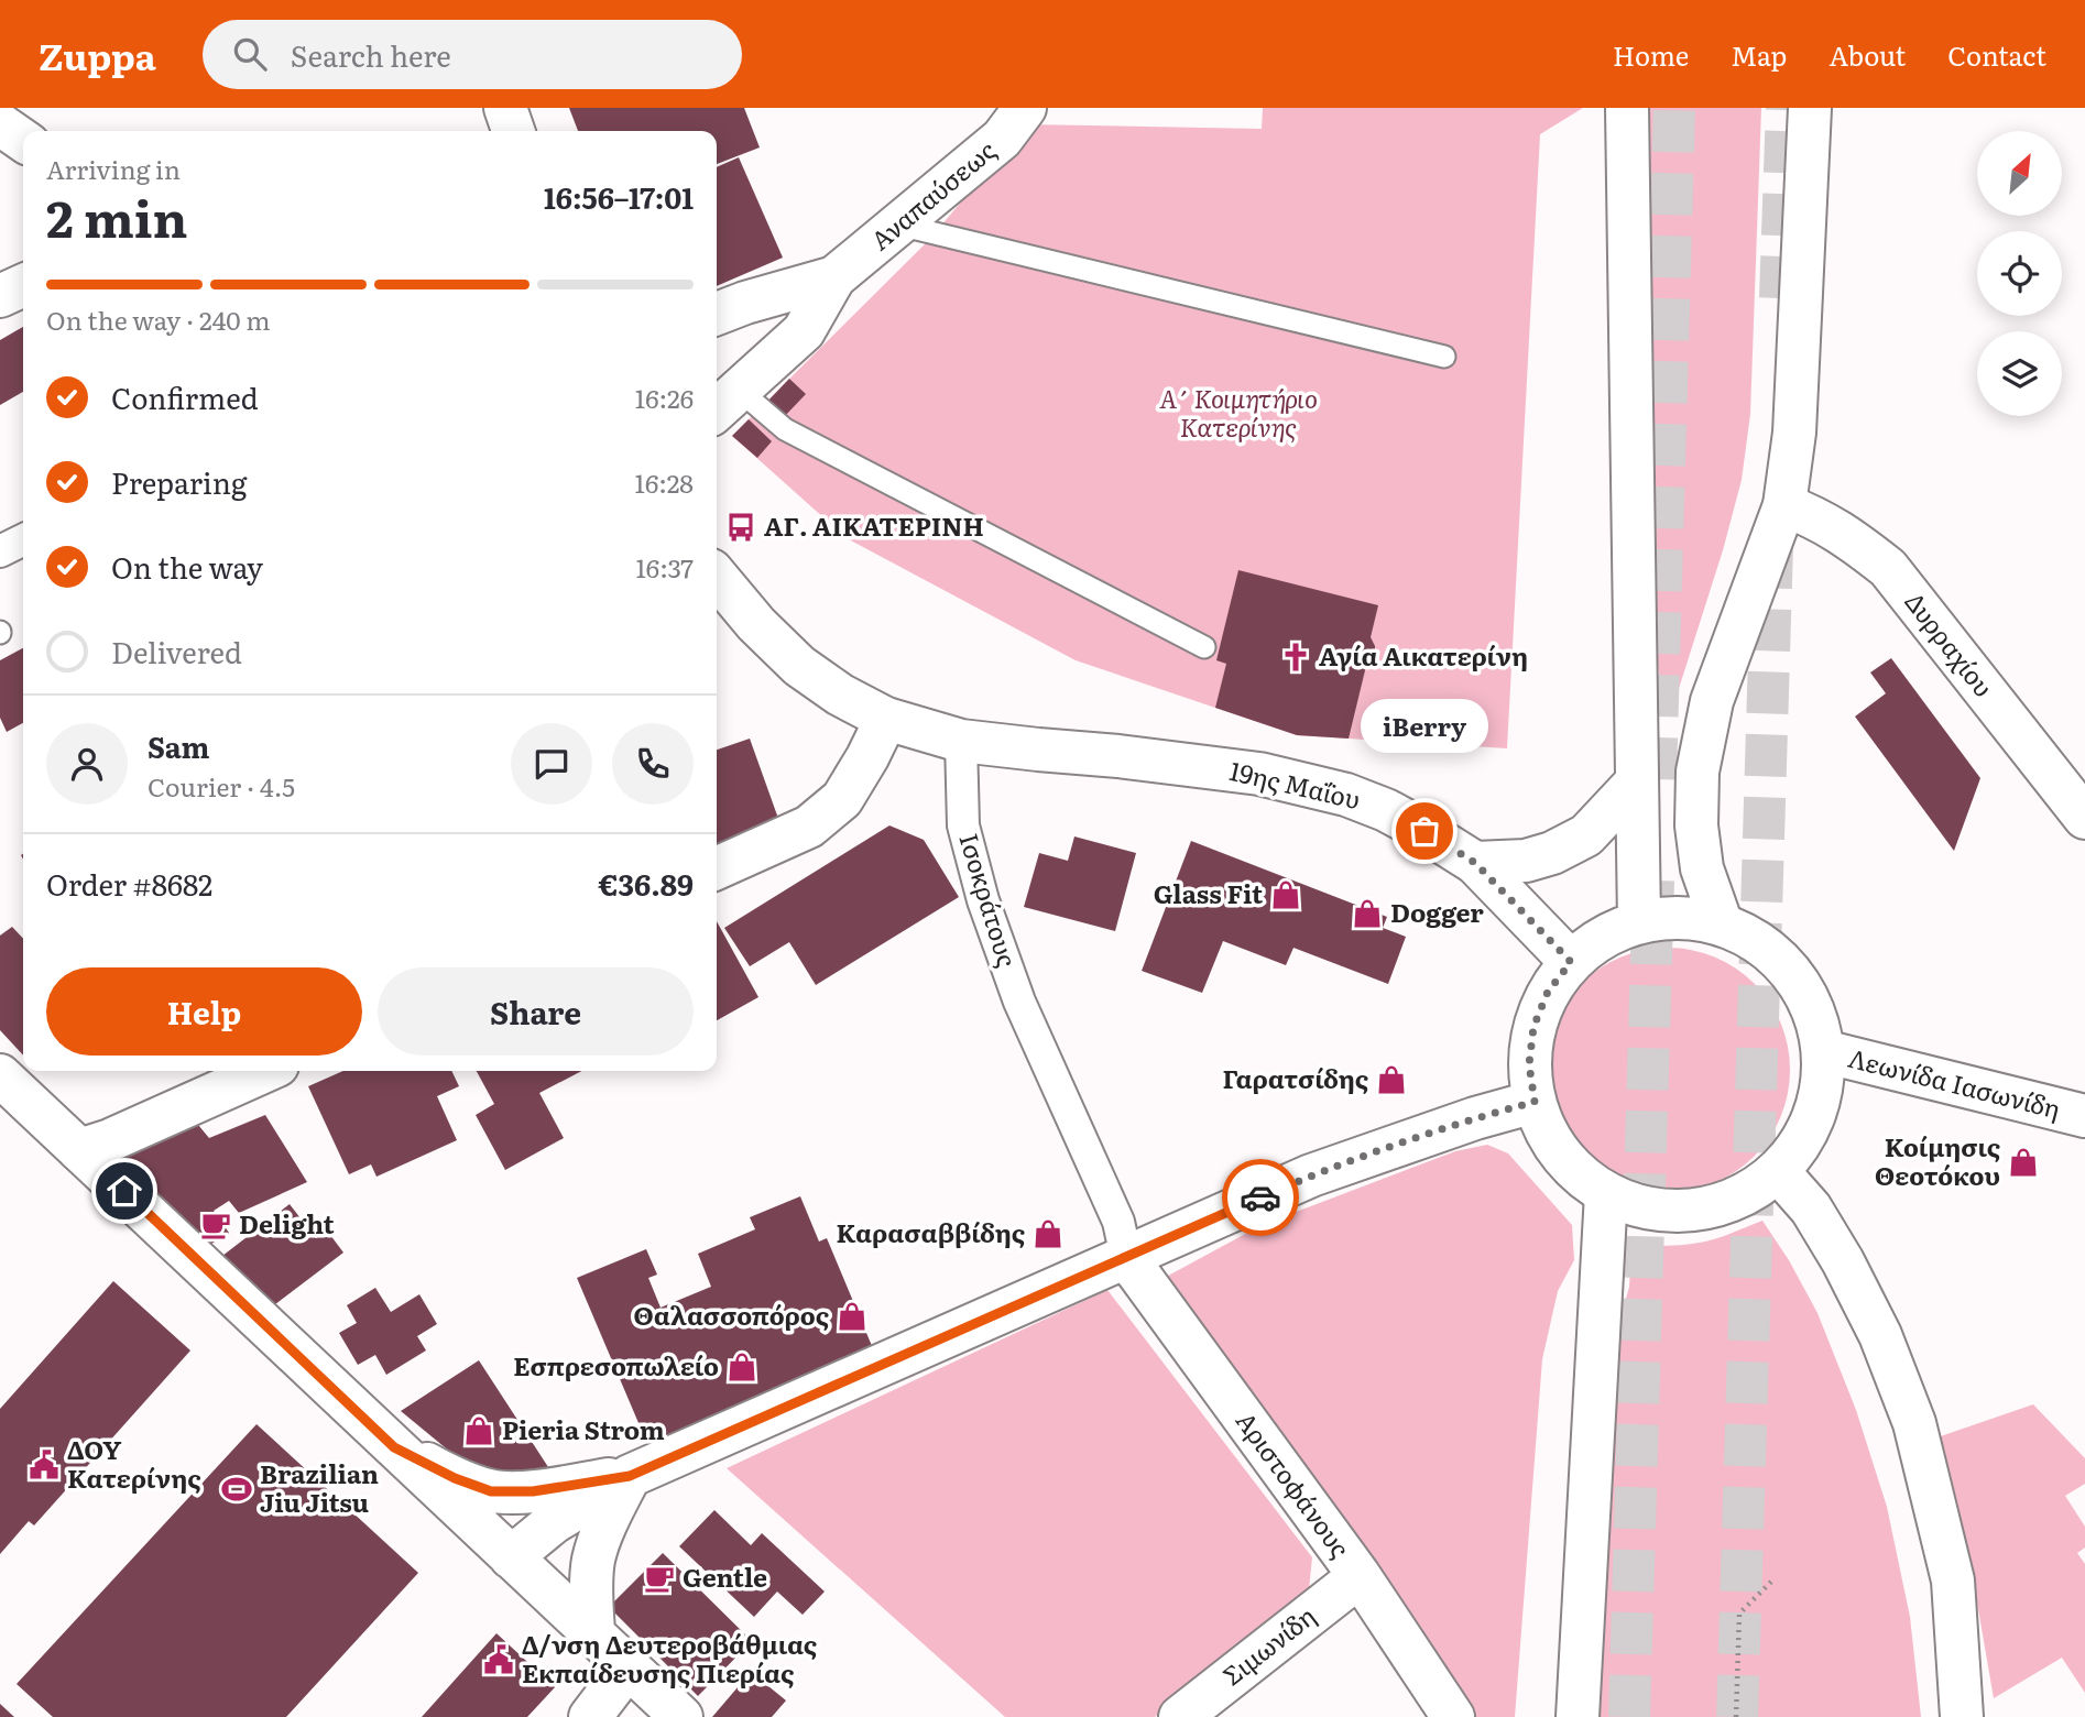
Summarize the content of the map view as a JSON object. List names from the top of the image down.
{
  "streets": {
    "main road": [
      "Αναπαύσεως",
      "Δυρραχίου",
      "19ης Μαΐου",
      "Λεωνίδα Ιασωνίδη",
      "Αριστοφάνους",
      "Σιμωνίδη"
    ],
    "street": ["Ισοκράτους"]
  },
  "crossings": [
    ["19ης Μαΐου", "Ισοκράτους"],
    ["Ισοκράτους", "Αριστοφάνους"],
    ["Αριστοφάνους", "Σιμωνίδη"]
  ],
  "parks": ["Α΄ Κοιμητήριο Κατερίνης"],
  "places": {
    "bus stop": ["ΑΓ. ΑΙΚΑΤΕΡΙΝΗ"],
    "church": ["Αγία Αικατερίνη"],
    "other": ["iBerry"],
    "shop": [
      "Glass Fit",
      "Dogger",
      "Γαρατσίδης",
      "Κοίμησις Θεοτόκου",
      "Καρασαββίδης",
      "Θαλασσοπόρος",
      "Εσπρεσοπωλείο",
      "Pieria Strom"
    ],
    "cafe": ["Delight", "Gentle"],
    "public building": ["ΔΟΥ Κατερίνης", "Δ/νση Δευτεροβάθμιας Εκπαίδευσης Πιερίας"],
    "sports": ["Brazilian Jiu Jitsu"]
  },
  "north": "top right",
  "page": {
    "header": "Zuppa",
    "search": "Search here",
    "nav": [
      "Home",
      "Map",
      "About",
      "Contact"
    ],
    "heading": ["2 min", "Arriving in", "16:56–17:01"],
    "panel": [
      "Sam",
      "Courier · 4.5",
      "Order #8682",
      "€36.89"
    ],
    "bar": "On the way · 240 m",
    "list": [
      ["Confirmed", "16:26"],
      ["Preparing", "16:28"],
      ["On the way", "16:37"],
      "Delivered"
    ],
    "bubble": "iBerry",
    "buttons": ["Help", "Share"]
  }
}
